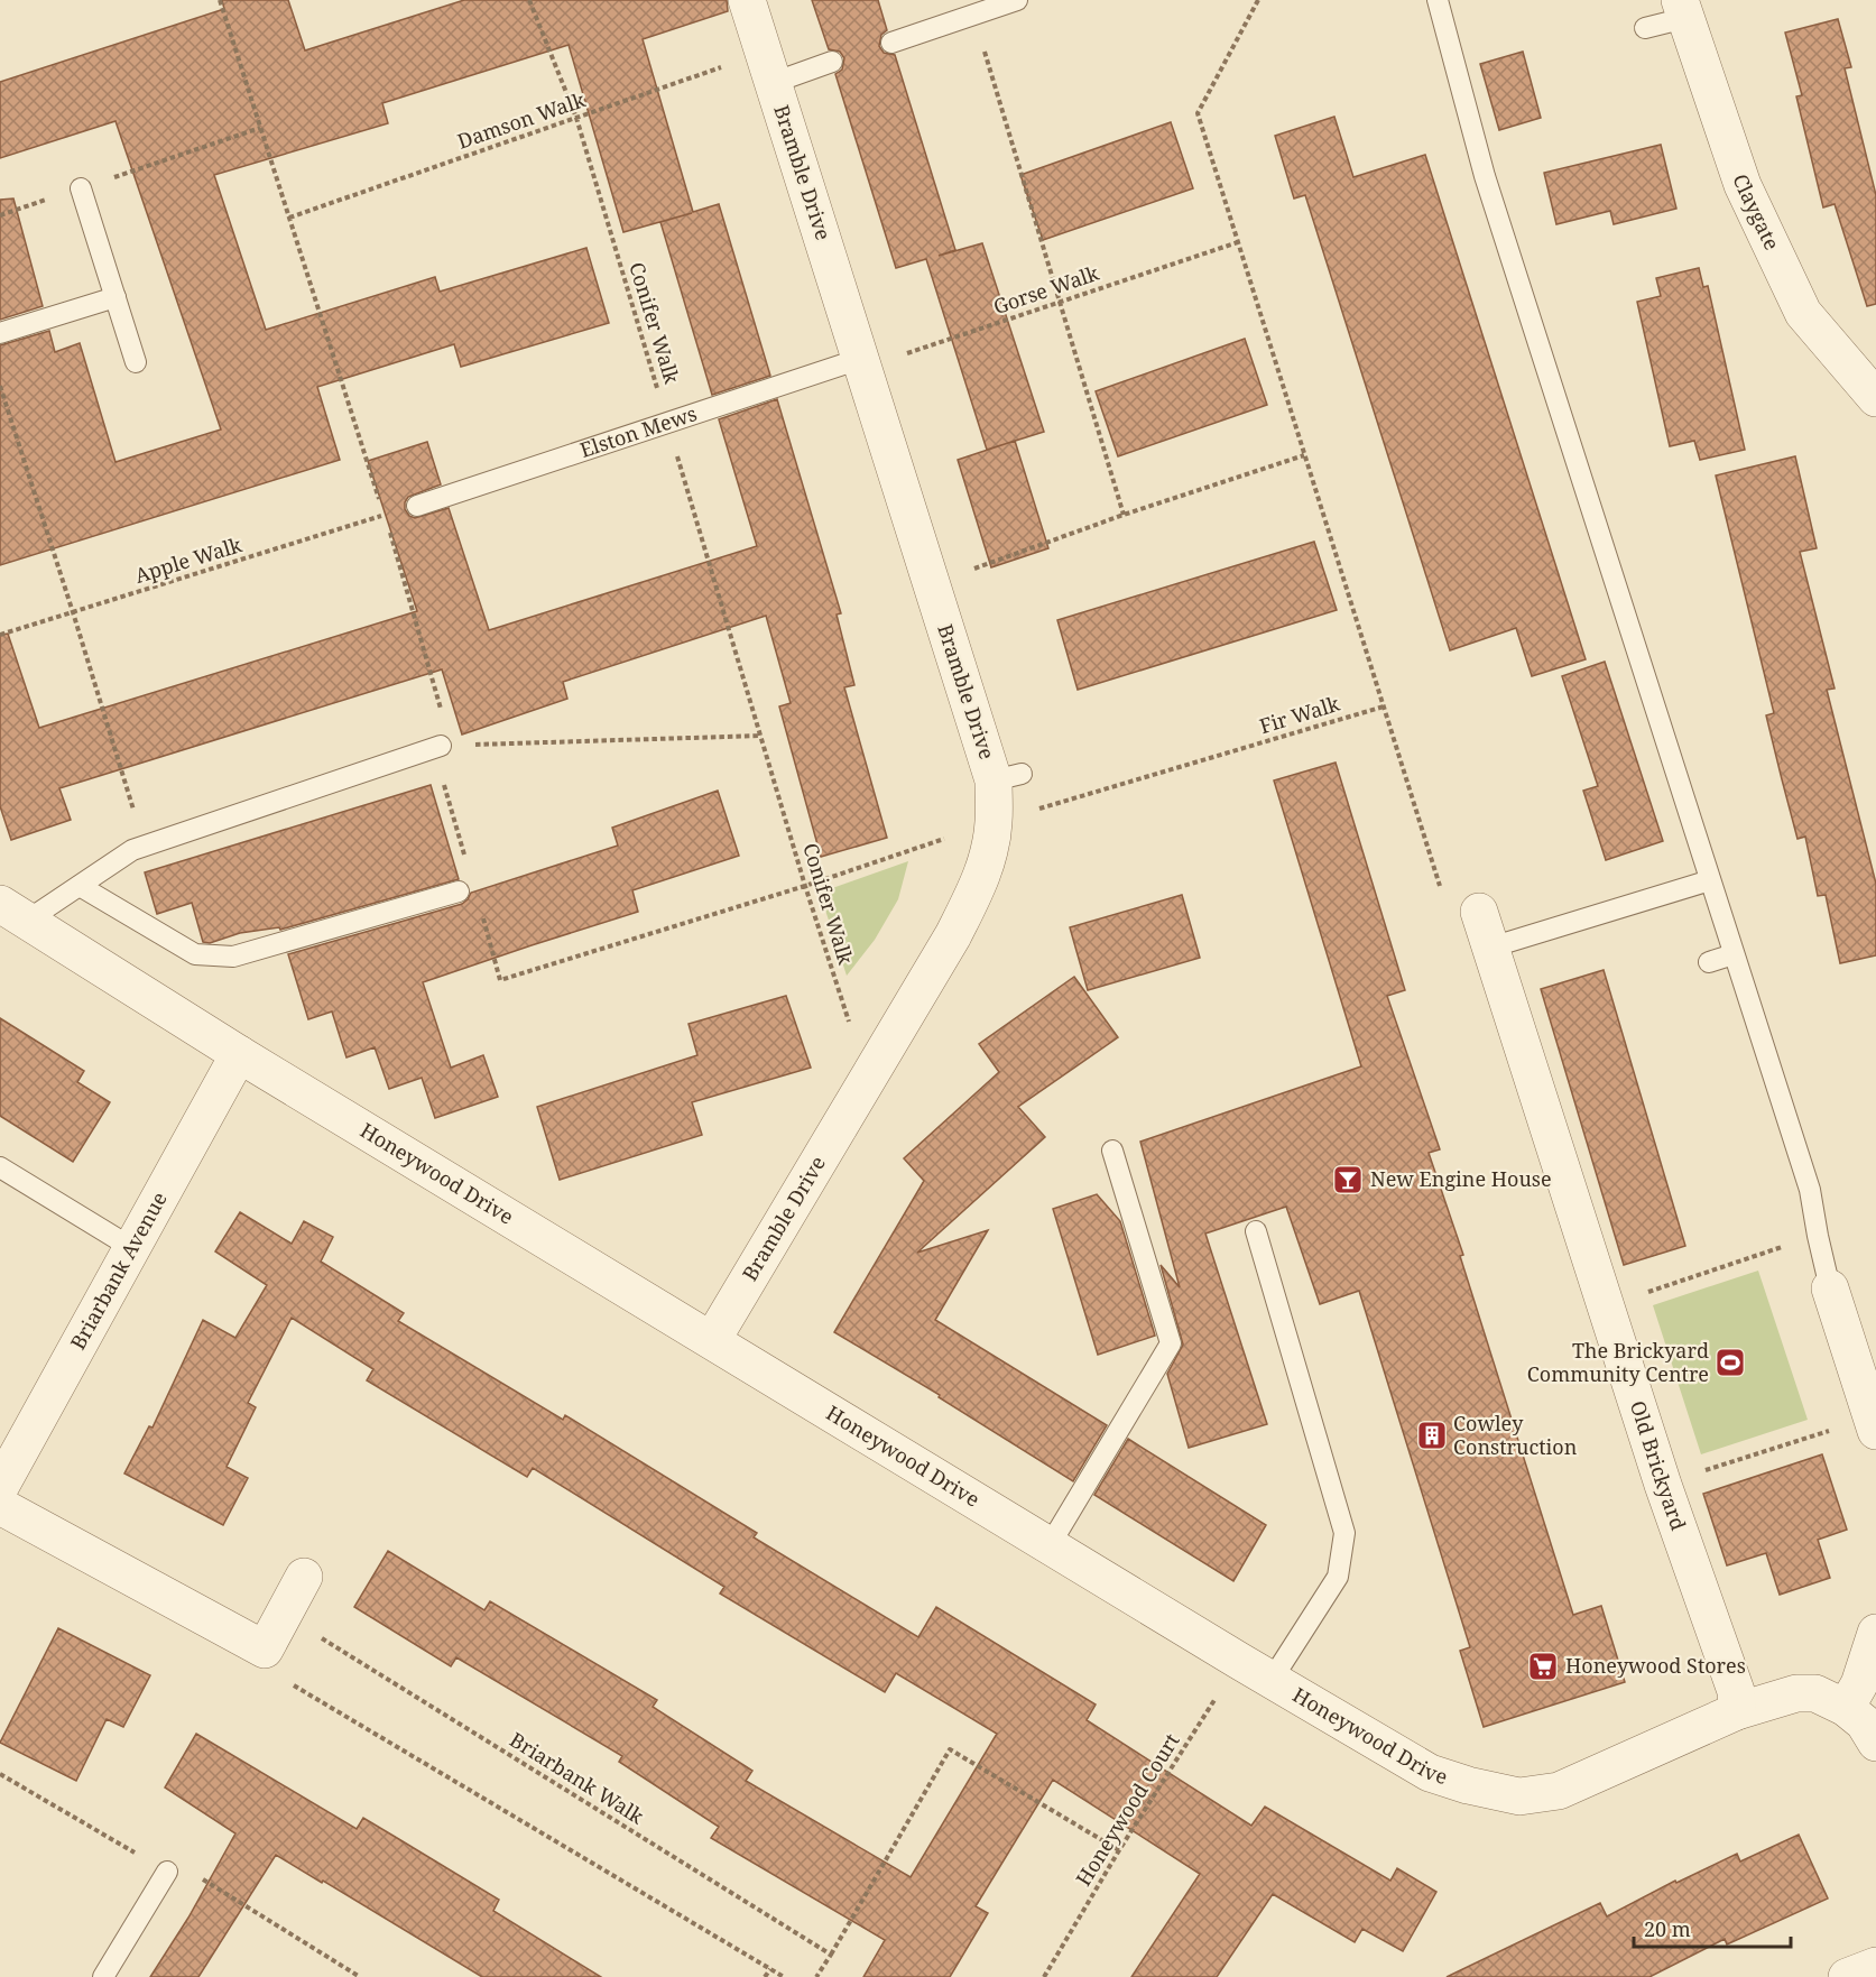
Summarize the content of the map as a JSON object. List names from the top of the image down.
{
  "streets": {
    "street": [
      "Bramble Drive",
      "Claygate",
      "Honeywood Drive",
      "Briarbank Avenue",
      "Old Brickyard"
    ],
    "lane": ["Elston Mews"],
    "path": [
      "Damson Walk",
      "Gorse Walk",
      "Conifer Walk",
      "Apple Walk",
      "Fir Walk",
      "Briarbank Walk",
      "Honeywood Court"
    ]
  },
  "crossings": [
    ["Damson Walk", "Bramble Drive"],
    ["Damson Walk", "Conifer Walk"],
    ["Bramble Drive", "Gorse Walk"],
    ["Bramble Drive", "Conifer Walk"],
    ["Bramble Drive", "Elston Mews"],
    ["Bramble Drive", "Fir Walk"],
    ["Bramble Drive", "Honeywood Drive"],
    ["Gorse Walk", "Elston Mews"],
    ["Conifer Walk", "Elston Mews"],
    ["Conifer Walk", "Fir Walk"],
    ["Honeywood Drive", "Briarbank Avenue"],
    ["Honeywood Drive", "Old Brickyard"],
    ["Honeywood Drive", "Honeywood Court"]
  ],
  "places": {
    "bar": ["New Engine House"],
    "sports": ["The Brickyard Community Centre"],
    "building": ["Cowley Construction"],
    "supermarket": ["Honeywood Stores"]
  },
  "scale_bar": "20 m"
}
